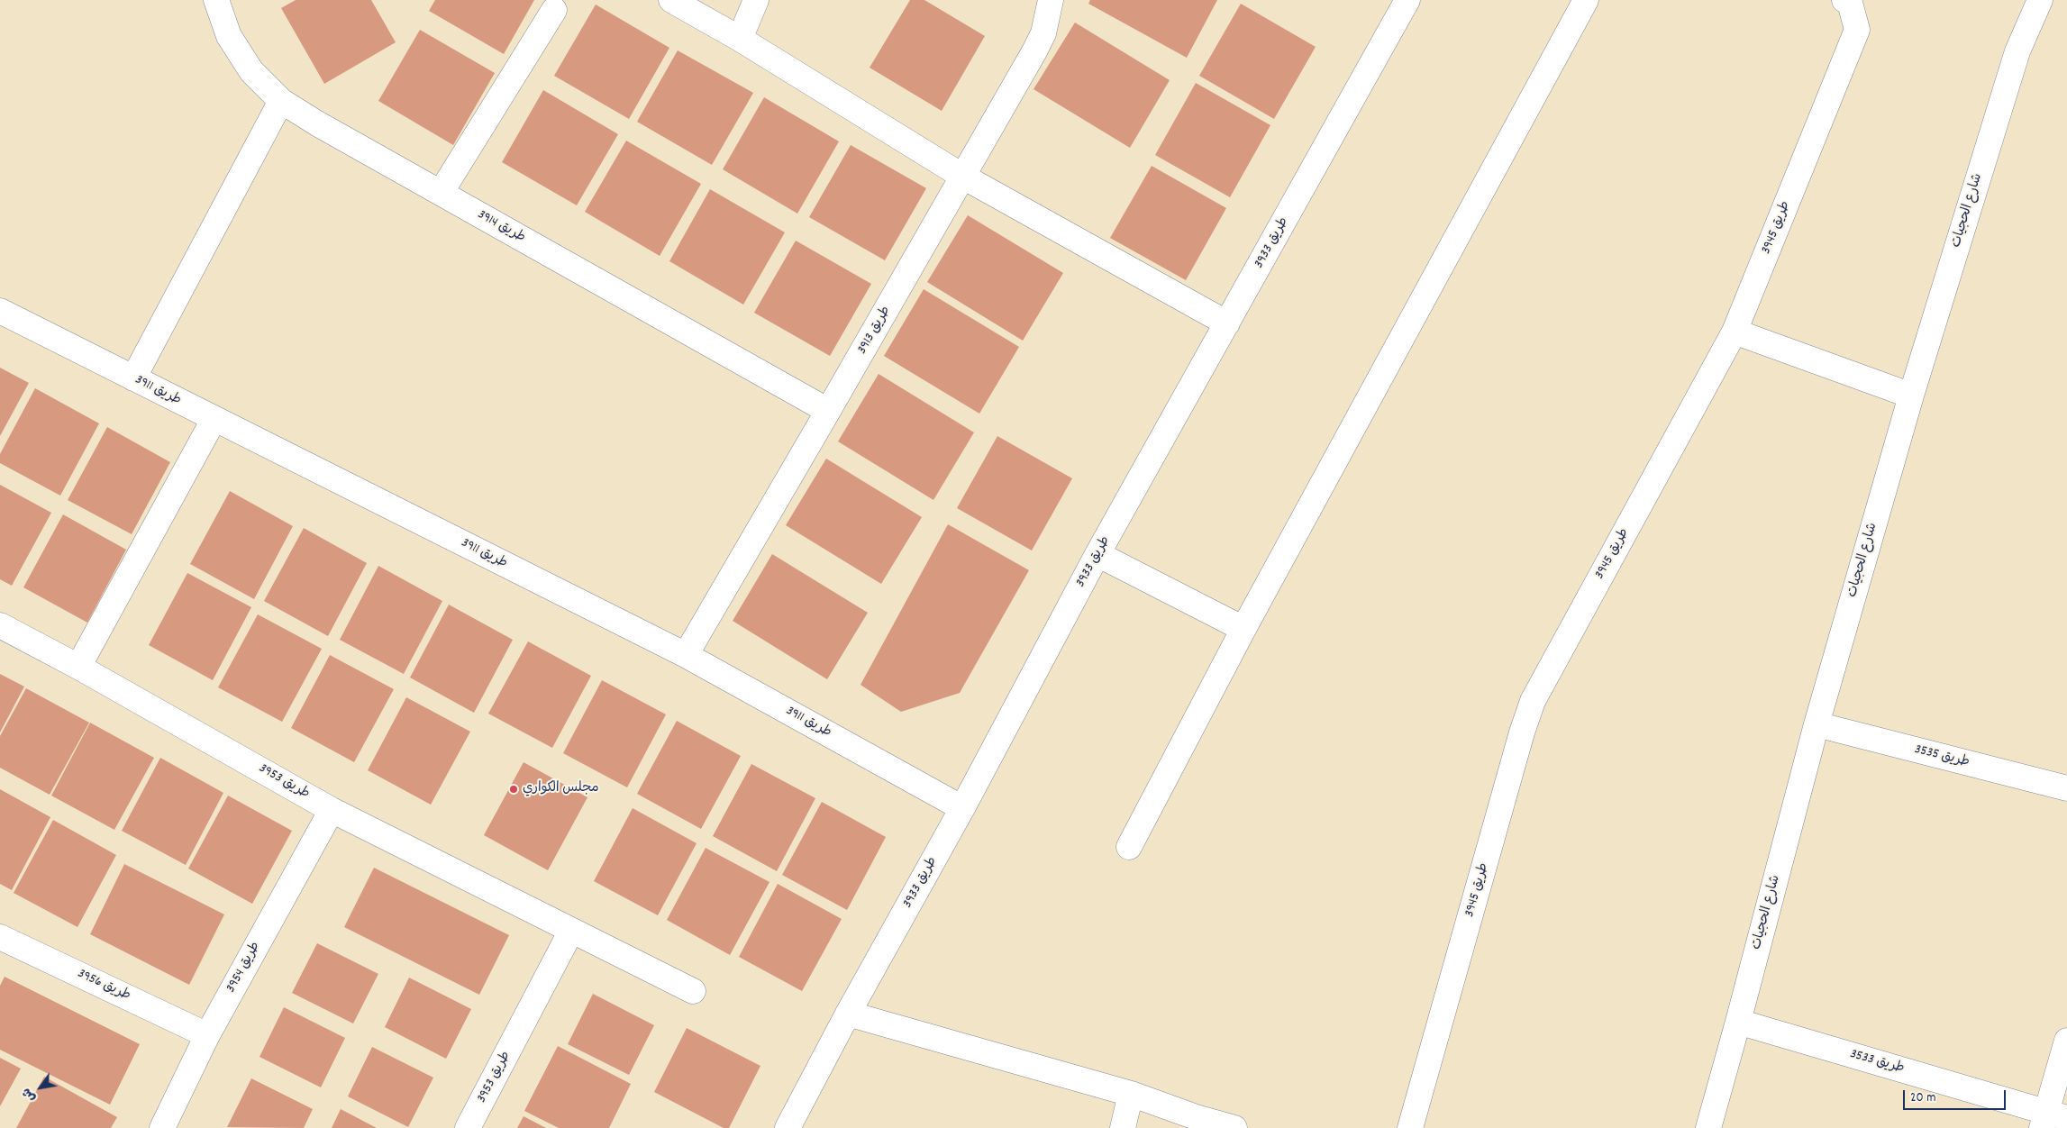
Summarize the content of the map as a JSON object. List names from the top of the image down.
{
  "streets": {
    "street": [
      "شارع الحجيات",
      "طريق 3914",
      "طريق 3945",
      "طريق 3933",
      "طريق 3913",
      "طريق 3911",
      "طريق 3535",
      "طريق 3953",
      "طريق 3954",
      "طريق 3956",
      "طريق 3533"
    ]
  },
  "crossings": [
    ["شارع الحجيات", "طريق 3535"],
    ["شارع الحجيات", "طريق 3533"],
    ["طريق 3914", "طريق 3913"],
    ["طريق 3933", "طريق 3911"],
    ["طريق 3913", "طريق 3911"],
    ["طريق 3953", "طريق 3954"],
    ["طريق 3954", "طريق 3956"]
  ],
  "places": ["مجلس الكواري"],
  "scale_bar": "20 m",
  "north": "bottom left"
}
